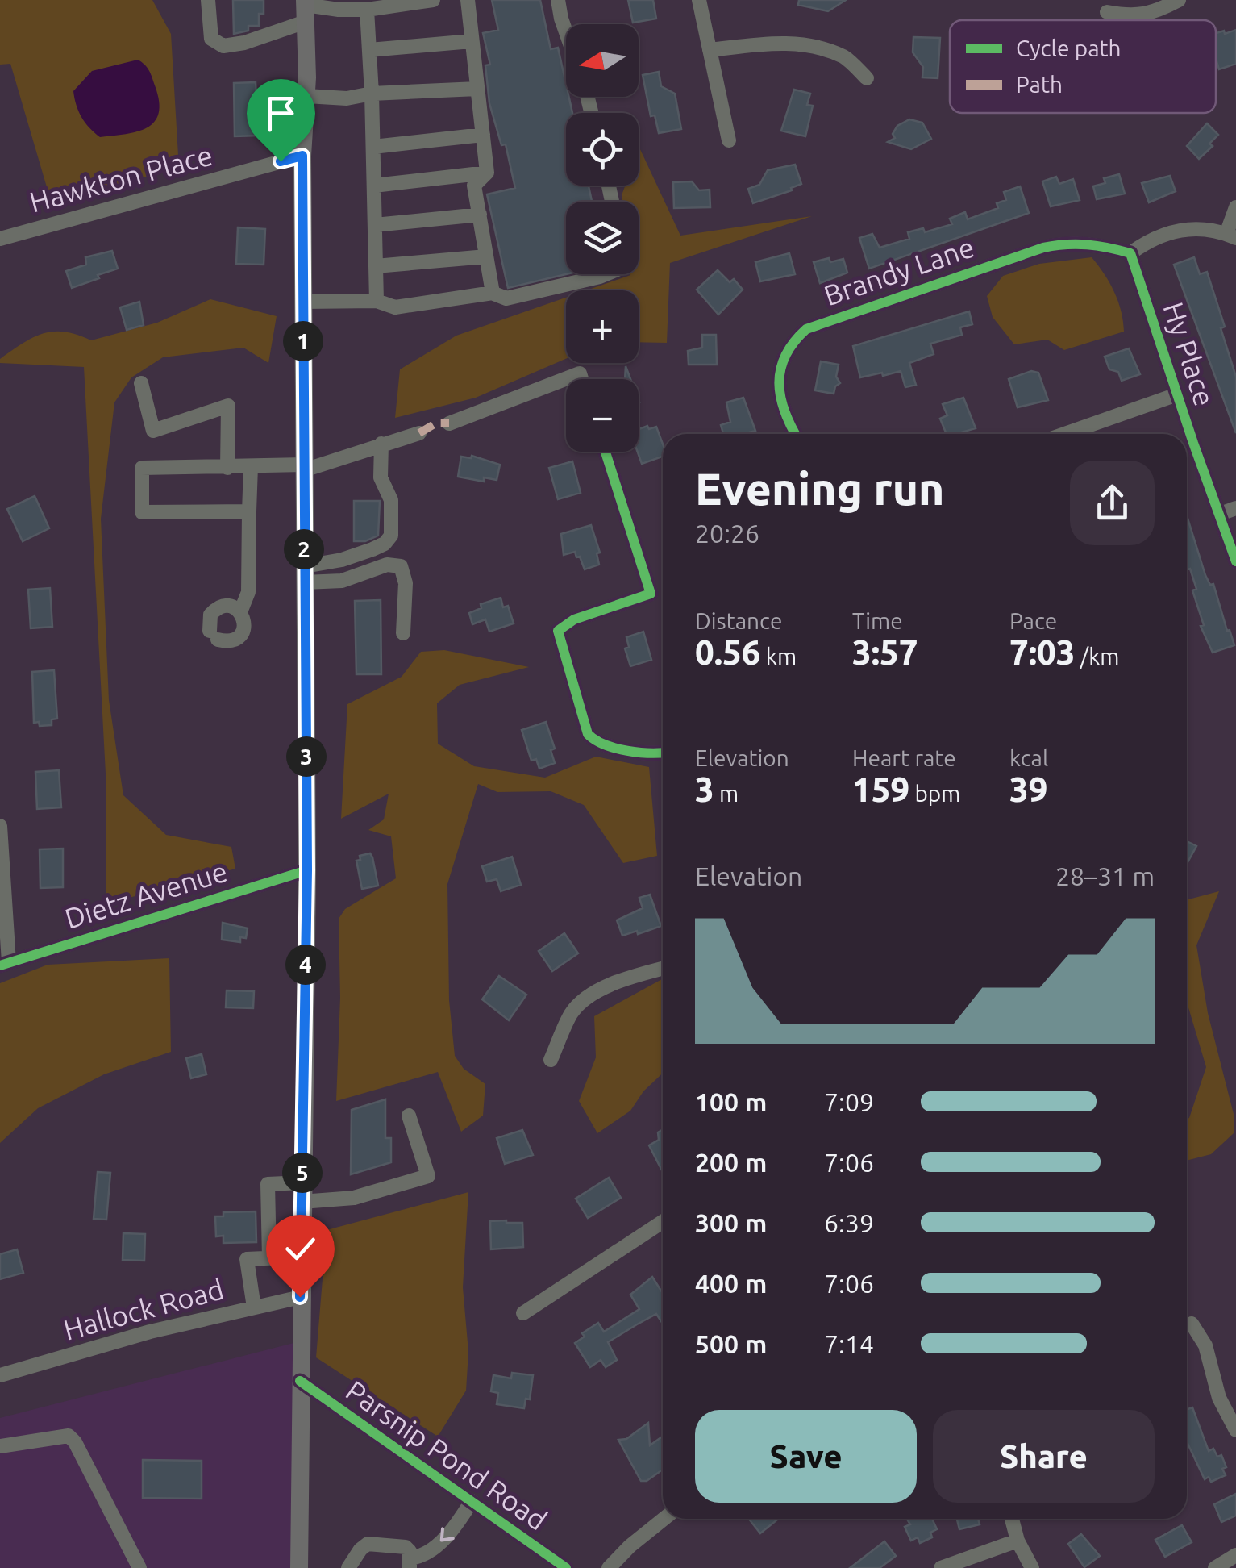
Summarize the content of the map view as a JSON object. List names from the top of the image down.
{
  "streets": {
    "street": [
      "Hawkton Place",
      "Brandy Lane",
      "Hy Place",
      "Dietz Avenue",
      "Hallock Road",
      "Parsnip Pond Road"
    ]
  },
  "crossings": [
    ["Brandy Lane", "Hy Place"]
  ],
  "legend": ["Cycle path", "Path"],
  "north": "left",
  "page": {
    "map_buttons": ["+", "−"],
    "pins": [
      "1",
      "2",
      "3",
      "4",
      "5"
    ],
    "heading": ["Evening run", "20:26"],
    "stats": [
      ["Distance", "0.56 km"],
      ["Time", "3:57"],
      ["Pace", "7:03 /km"],
      ["Elevation", "3 m"],
      ["Heart rate", "159 bpm"],
      ["kcal", "39"]
    ],
    "chart": ["Elevation", "28–31 m"],
    "list": [
      {
        "name": "100 m",
        "note": "7:09"
      },
      {
        "name": "200 m",
        "note": "7:06"
      },
      {
        "name": "300 m",
        "note": "6:39"
      },
      {
        "name": "400 m",
        "note": "7:06"
      },
      {
        "name": "500 m",
        "note": "7:14"
      }
    ],
    "buttons": ["Save", "Share"]
  }
}
